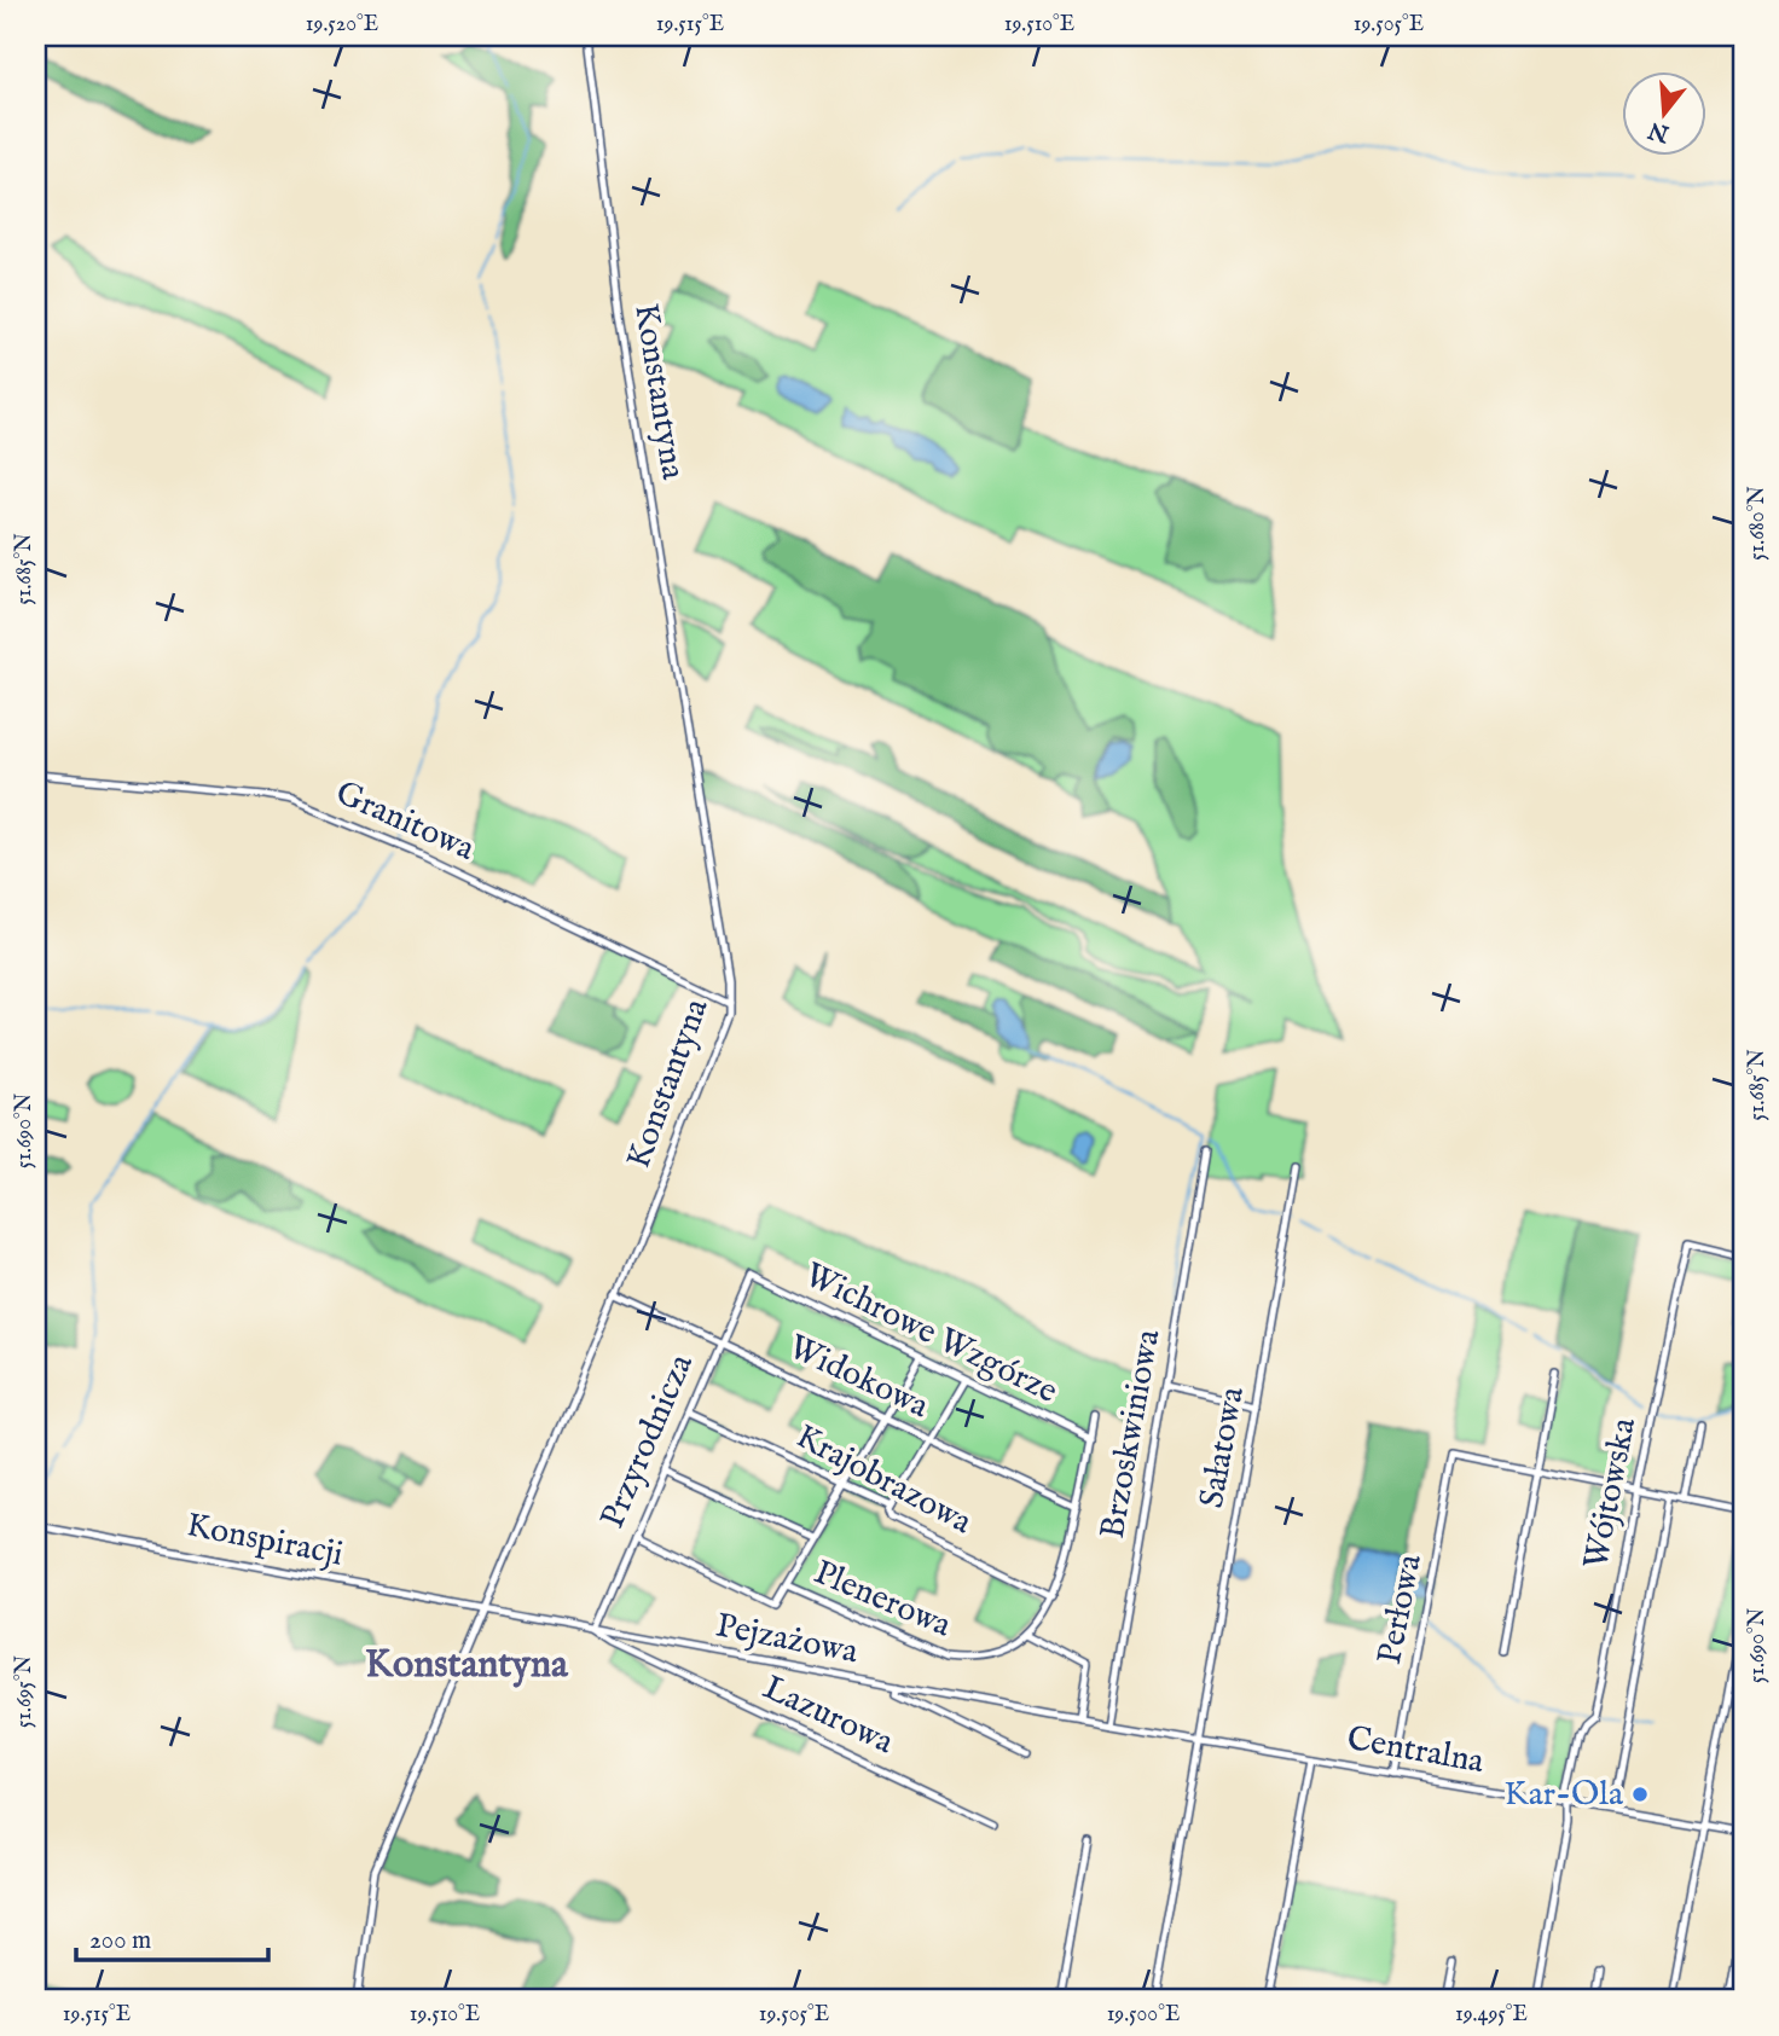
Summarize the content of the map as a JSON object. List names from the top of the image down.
{
  "streets": {
    "street": [
      "Konstantyna",
      "Granitowa",
      "Wichrowe Wzgórze",
      "Widokowa",
      "Brzoskwiniowa",
      "Przyrodnicza",
      "Sałatowa",
      "Krajobrazowa",
      "Wójtowska",
      "Konspiracji",
      "Plenerowa",
      "Perłowa",
      "Pejzażowa",
      "Lazurowa",
      "Centralna"
    ]
  },
  "crossings": [
    ["Konstantyna", "Granitowa"],
    ["Konstantyna", "Widokowa"],
    ["Konstantyna", "Konspiracji"],
    ["Konstantyna", "Pejzażowa"],
    ["Wichrowe Wzgórze", "Przyrodnicza"],
    ["Wichrowe Wzgórze", "Plenerowa"],
    ["Widokowa", "Przyrodnicza"],
    ["Widokowa", "Plenerowa"],
    ["Brzoskwiniowa", "Centralna"],
    ["Przyrodnicza", "Krajobrazowa"],
    ["Przyrodnicza", "Pejzażowa"],
    ["Przyrodnicza", "Lazurowa"],
    ["Sałatowa", "Centralna"],
    ["Krajobrazowa", "Plenerowa"],
    ["Wójtowska", "Centralna"],
    ["Konspiracji", "Pejzażowa"],
    ["Perłowa", "Centralna"],
    ["Pejzażowa", "Lazurowa"],
    ["Pejzażowa", "Centralna"]
  ],
  "districts": ["Konstantyna"],
  "places": ["Kar-Ola"],
  "scale_bar": "200 m",
  "north": "bottom",
  "coordinates": [
    "19.520°E",
    "19.515°E",
    "19.510°E",
    "19.505°E",
    "51.680°N",
    "51.685°N",
    "51.690°N",
    "51.695°N",
    "19.500°E",
    "19.495°E"
  ]
}
